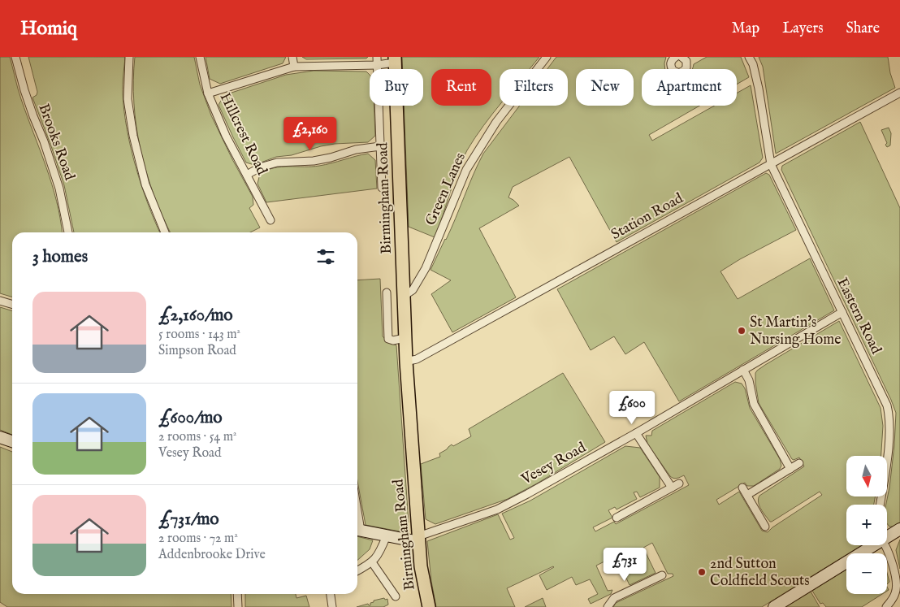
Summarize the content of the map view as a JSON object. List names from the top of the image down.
{
  "streets": {
    "main road": ["Birmingham Road"],
    "street": [
      "Hillcrest Road",
      "Brooks Road",
      "Green Lanes",
      "Station Road",
      "Eastern Road",
      "Vesey Road"
    ]
  },
  "crossings": [
    ["Green Lanes", "Birmingham Road"],
    ["Birmingham Road", "Station Road"],
    ["Birmingham Road", "Vesey Road"],
    ["Station Road", "Eastern Road"],
    ["Eastern Road", "Vesey Road"]
  ],
  "places": ["St Martin's Nursing Home", "2nd Sutton Coldfield Scouts"],
  "north": "bottom",
  "page": {
    "header": "Homiq",
    "nav": ["Map", "Layers", "Share"],
    "chip": [
      "Buy",
      "Rent",
      "Filters",
      "New",
      "Apartment"
    ],
    "price": ["£2,160", "£600", "£731"],
    "heading": "3 homes",
    "list": [
      {
        "name": "£2,160/mo",
        "note": "5 rooms · 143 m² · Simpson Road"
      },
      {
        "name": "£600/mo",
        "note": "2 rooms · 54 m² · Vesey Road"
      },
      {
        "name": "£731/mo",
        "note": "2 rooms · 72 m² · Addenbrooke Drive"
      }
    ],
    "map_buttons": ["+", "−"]
  }
}
